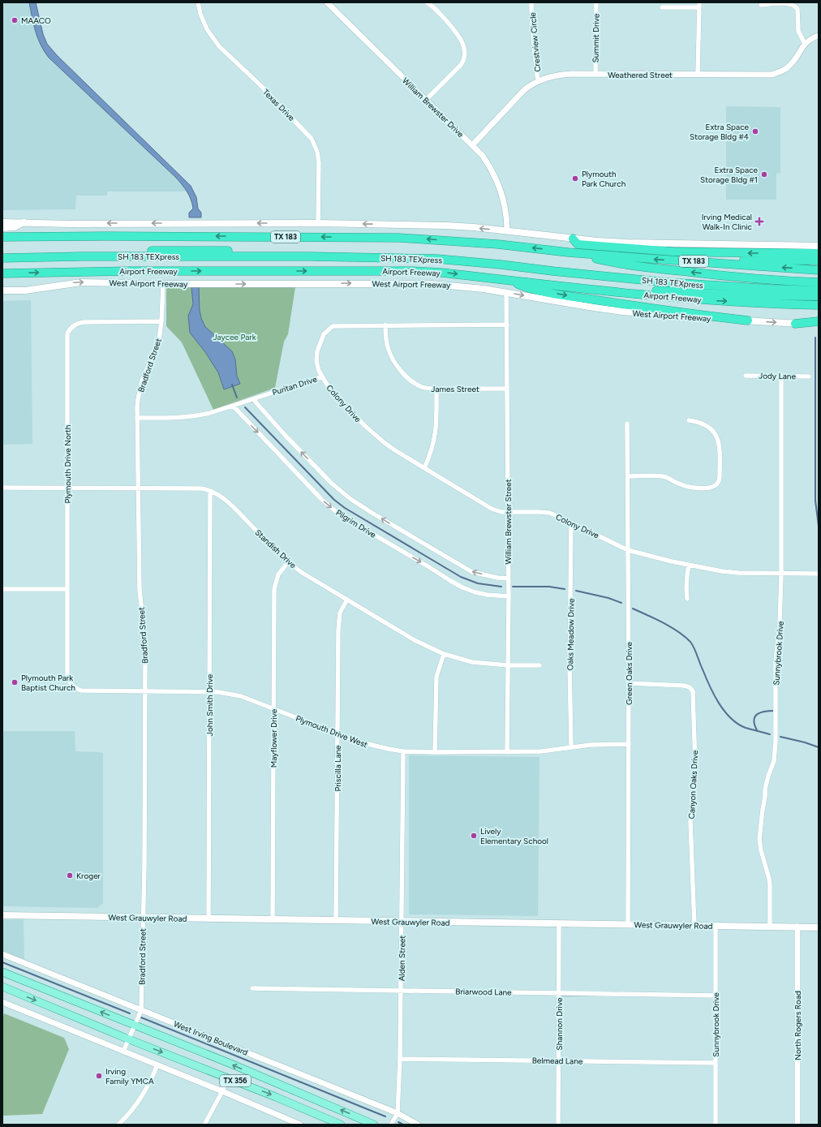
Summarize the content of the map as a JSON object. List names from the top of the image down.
{
  "streets": {
    "highway": ["TX 183", "SH 183 TEXpress", "Airport Freeway"],
    "main road": [
      "West Airport Freeway",
      "West Grauwyler Road",
      "West Irving Boulevard",
      "TX 356"
    ],
    "street": [
      "Summit Drive",
      "Crestview Circle",
      "Weathered Street",
      "Texas Drive",
      "William Brewster Drive",
      "Bradford Street",
      "Jody Lane",
      "Puritan Drive",
      "James Street",
      "Colony Drive",
      "Plymouth Drive North",
      "William Brewster Street",
      "Pilgrim Drive",
      "Standish Drive",
      "Oaks Meadow Drive",
      "Sunnybrook Drive",
      "Green Oaks Drive",
      "John Smith Drive",
      "Plymouth Drive West",
      "Mayflower Drive",
      "Priscilla Lane",
      "Canyon Oaks Drive",
      "Alden Street",
      "Briarwood Lane",
      "Shannon Drive",
      "North Rogers Road",
      "Belmead Lane"
    ]
  },
  "crossings": [
    ["Summit Drive", "Weathered Street"],
    ["Crestview Circle", "Weathered Street"],
    ["Weathered Street", "William Brewster Drive"],
    ["West Airport Freeway", "Bradford Street"],
    ["West Airport Freeway", "William Brewster Street"],
    ["Bradford Street", "Puritan Drive"],
    ["Bradford Street", "Plymouth Drive North"],
    ["Bradford Street", "Standish Drive"],
    ["Bradford Street", "Plymouth Drive West"],
    ["Bradford Street", "West Grauwyler Road"],
    ["Bradford Street", "West Irving Boulevard"],
    ["Jody Lane", "Sunnybrook Drive"],
    ["Puritan Drive", "James Street"],
    ["Puritan Drive", "Colony Drive"],
    ["Puritan Drive", "William Brewster Street"],
    ["Puritan Drive", "Pilgrim Drive"],
    ["James Street", "William Brewster Street"],
    ["Colony Drive", "William Brewster Street"],
    ["Colony Drive", "Oaks Meadow Drive"],
    ["Colony Drive", "Sunnybrook Drive"],
    ["Colony Drive", "Green Oaks Drive"],
    ["Plymouth Drive North", "Standish Drive"],
    ["Plymouth Drive North", "Plymouth Drive West"],
    ["William Brewster Street", "Pilgrim Drive"],
    ["William Brewster Street", "Standish Drive"],
    ["William Brewster Street", "Plymouth Drive West"],
    ["Standish Drive", "John Smith Drive"],
    ["Standish Drive", "Mayflower Drive"],
    ["Standish Drive", "Priscilla Lane"],
    ["Oaks Meadow Drive", "Plymouth Drive West"],
    ["Sunnybrook Drive", "West Grauwyler Road"],
    ["Sunnybrook Drive", "Briarwood Lane"],
    ["Sunnybrook Drive", "Belmead Lane"],
    ["Green Oaks Drive", "Plymouth Drive West"],
    ["Green Oaks Drive", "Canyon Oaks Drive"],
    ["Green Oaks Drive", "West Grauwyler Road"],
    ["John Smith Drive", "Plymouth Drive West"],
    ["John Smith Drive", "West Grauwyler Road"],
    ["Plymouth Drive West", "Mayflower Drive"],
    ["Plymouth Drive West", "Priscilla Lane"],
    ["Plymouth Drive West", "Alden Street"],
    ["Mayflower Drive", "West Grauwyler Road"],
    ["Priscilla Lane", "West Grauwyler Road"],
    ["Canyon Oaks Drive", "West Grauwyler Road"],
    ["West Grauwyler Road", "Alden Street"],
    ["West Grauwyler Road", "Shannon Drive"],
    ["West Grauwyler Road", "North Rogers Road"],
    ["Alden Street", "Briarwood Lane"],
    ["Alden Street", "West Irving Boulevard"],
    ["Alden Street", "Belmead Lane"],
    ["Briarwood Lane", "Shannon Drive"],
    ["Shannon Drive", "Belmead Lane"]
  ],
  "one_way": ["West Airport Freeway"],
  "parks": ["Jaycee Park"],
  "places": {
    "other": [
      "MAACO",
      "Extra Space Storage Bldg #4",
      "Extra Space Storage Bldg #1",
      "Plymouth Park Church",
      "Plymouth Park Baptist Church",
      "Lively Elementary School",
      "Kroger",
      "Irving Family YMCA"
    ],
    "health": ["Irving Medical Walk-In Clinic"]
  }
}
